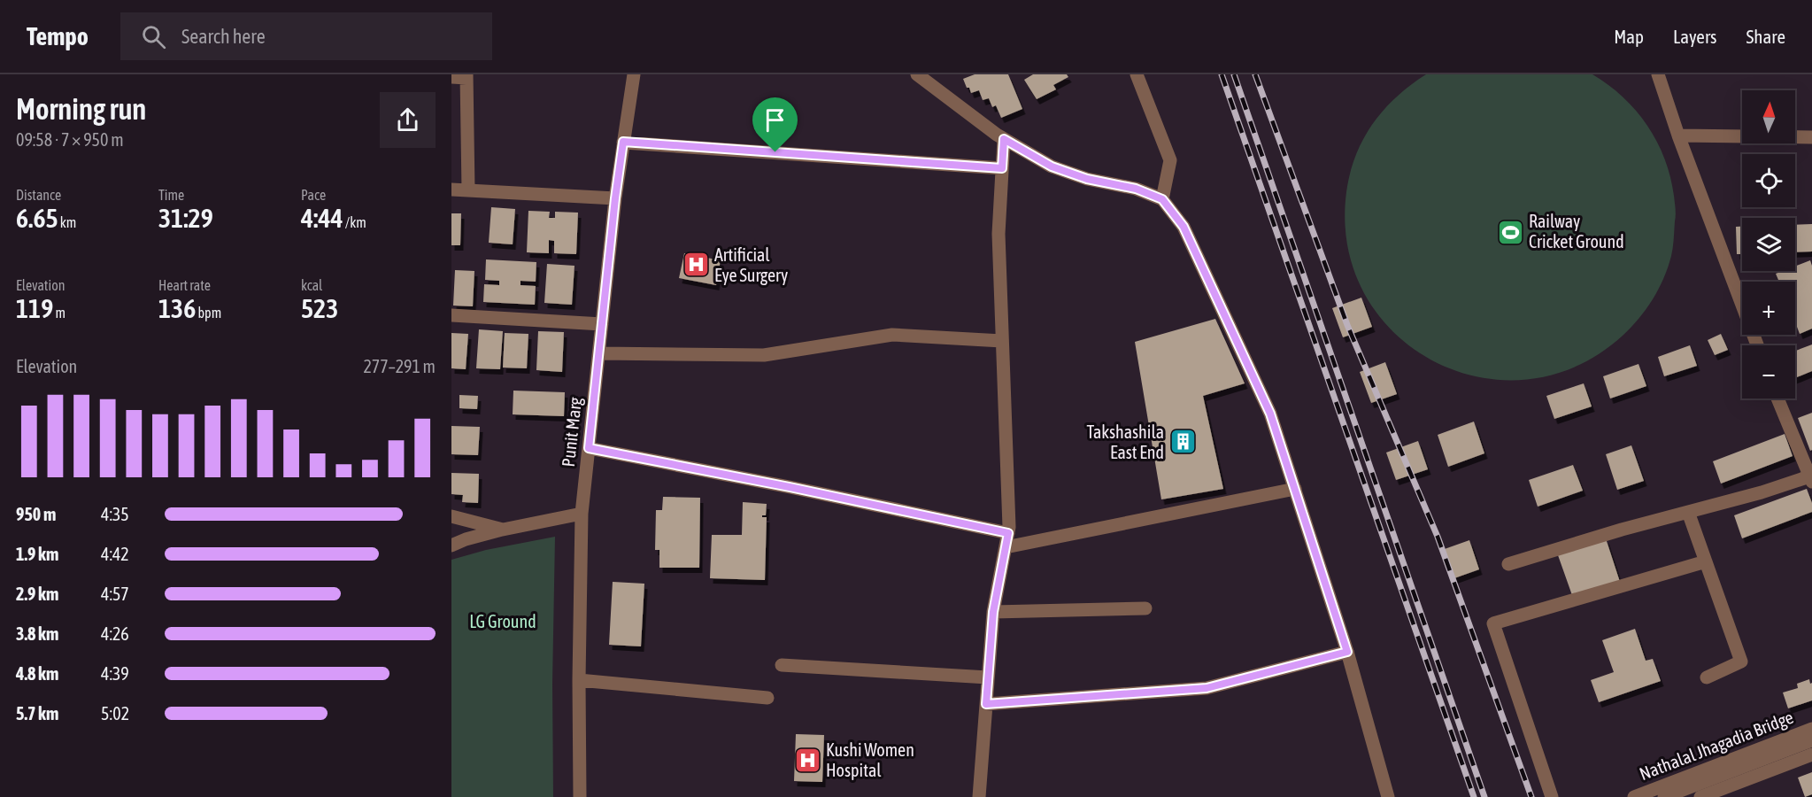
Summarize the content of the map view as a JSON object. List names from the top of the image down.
{
  "streets": {
    "street": ["Punit Marg", "Nathalal Jhagadia Bridge"]
  },
  "parks": ["LG Ground"],
  "places": {
    "sports": ["Railway Cricket Ground"],
    "hospital": ["Artificial Eye Surgery", "Kushi Women Hospital"],
    "building": ["Takshashila East End"]
  },
  "north": "top",
  "page": {
    "header": "Tempo",
    "search": "Search here",
    "nav": ["Map", "Layers", "Share"],
    "heading": ["Morning run", "09:58 · 7 × 950 m"],
    "map_buttons": ["+", "−"],
    "stats": [
      ["Distance", "6.65 km"],
      ["Time", "31:29"],
      ["Pace", "4:44 /km"],
      ["Elevation", "119 m"],
      ["Heart rate", "136 bpm"],
      ["kcal", "523"]
    ],
    "chart": ["Elevation", "277–291 m"],
    "list": [
      {
        "name": "950 m",
        "note": "4:35"
      },
      {
        "name": "1.9 km",
        "note": "4:42"
      },
      {
        "name": "2.9 km",
        "note": "4:57"
      },
      {
        "name": "3.8 km",
        "note": "4:26"
      },
      {
        "name": "4.8 km",
        "note": "4:39"
      },
      {
        "name": "5.7 km",
        "note": "5:02"
      }
    ]
  }
}
